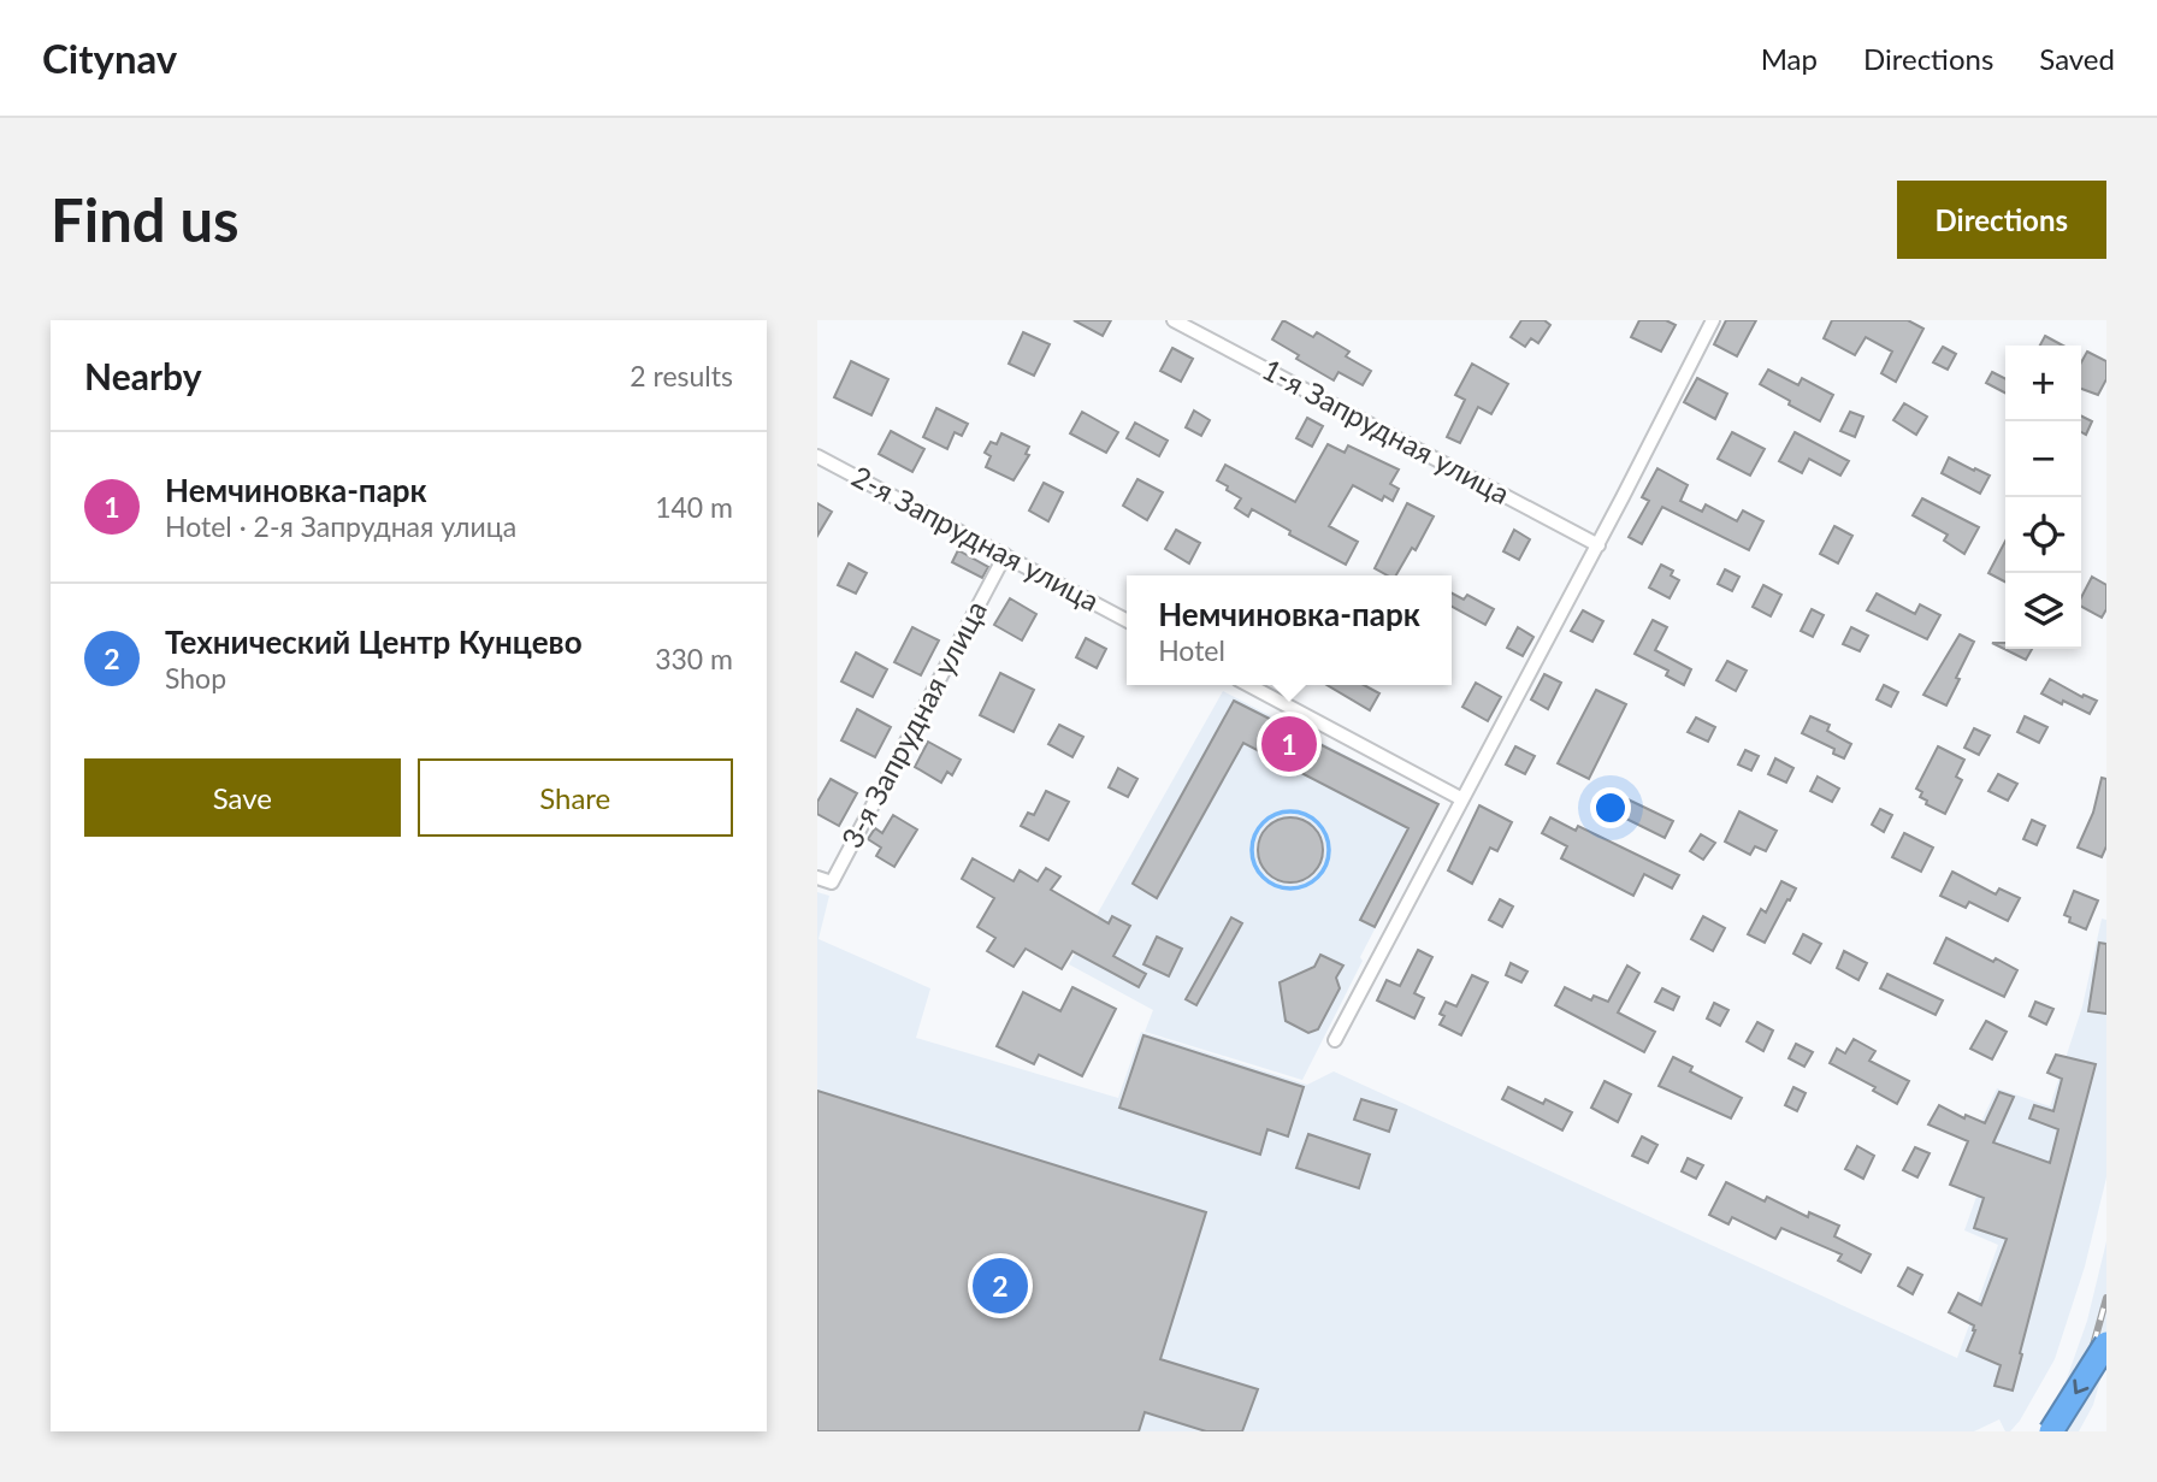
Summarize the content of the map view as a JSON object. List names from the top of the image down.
{
  "streets": {
    "street": ["1-я Запрудная улица", "2-я Запрудная улица", "3-я Запрудная улица"]
  },
  "crossings": [
    ["2-я Запрудная улица", "3-я Запрудная улица"]
  ],
  "page": {
    "header": "Citynav",
    "nav": ["Map", "Directions", "Saved"],
    "buttons": [
      "Directions",
      ["Save", "Share"]
    ],
    "title": "Find us",
    "heading": ["Nearby", "2 results"],
    "map_buttons": ["+", "−"],
    "list": [
      {
        "mark": "1",
        "name": "Немчиновка-парк",
        "note": "Hotel · 2-я Запрудная улица",
        "value": "140 m"
      },
      {
        "mark": "2",
        "name": "Технический Центр Кунцево",
        "note": "Shop",
        "value": "330 m"
      }
    ],
    "popup": ["Немчиновка-парк", "Hotel"],
    "pins": ["1", "2"]
  }
}
